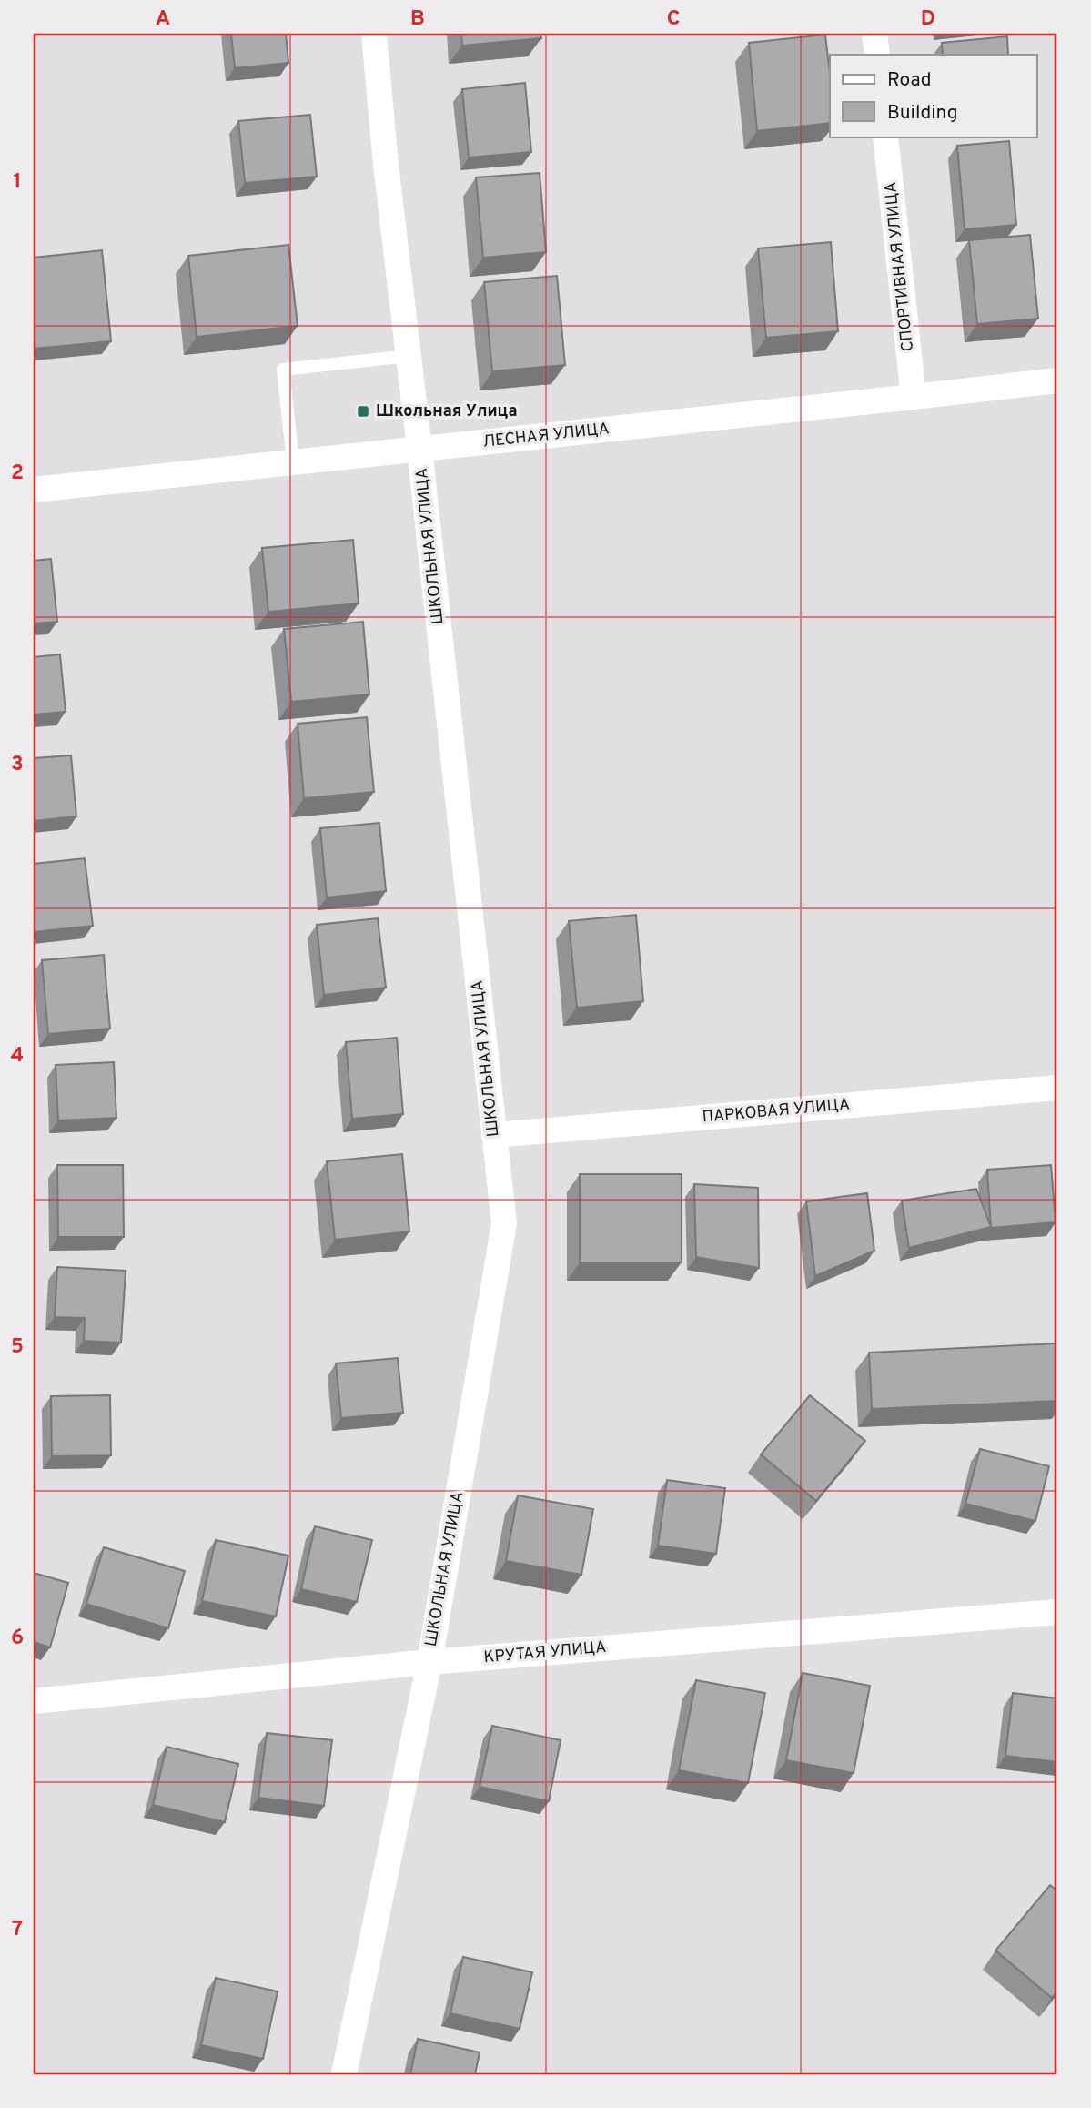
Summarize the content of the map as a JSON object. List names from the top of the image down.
{
  "streets": {
    "street": [
      "СПОРТИВНАЯ УЛИЦА",
      "ЛЕСНАЯ УЛИЦА",
      "ШКОЛЬНАЯ УЛИЦА",
      "ПАРКОВАЯ УЛИЦА",
      "КРУТАЯ УЛИЦА"
    ]
  },
  "crossings": [
    ["СПОРТИВНАЯ УЛИЦА", "ЛЕСНАЯ УЛИЦА"],
    ["ЛЕСНАЯ УЛИЦА", "ШКОЛЬНАЯ УЛИЦА"],
    ["ШКОЛЬНАЯ УЛИЦА", "ПАРКОВАЯ УЛИЦА"],
    ["ШКОЛЬНАЯ УЛИЦА", "КРУТАЯ УЛИЦА"]
  ],
  "places": {
    "transit": ["Школьная Улица"]
  },
  "legend": ["Road", "Building"],
  "grid": {
    "columns": [
      "A",
      "B",
      "C",
      "D"
    ],
    "rows": [
      "1",
      "2",
      "3",
      "4",
      "5",
      "6",
      "7"
    ]
  }
}
